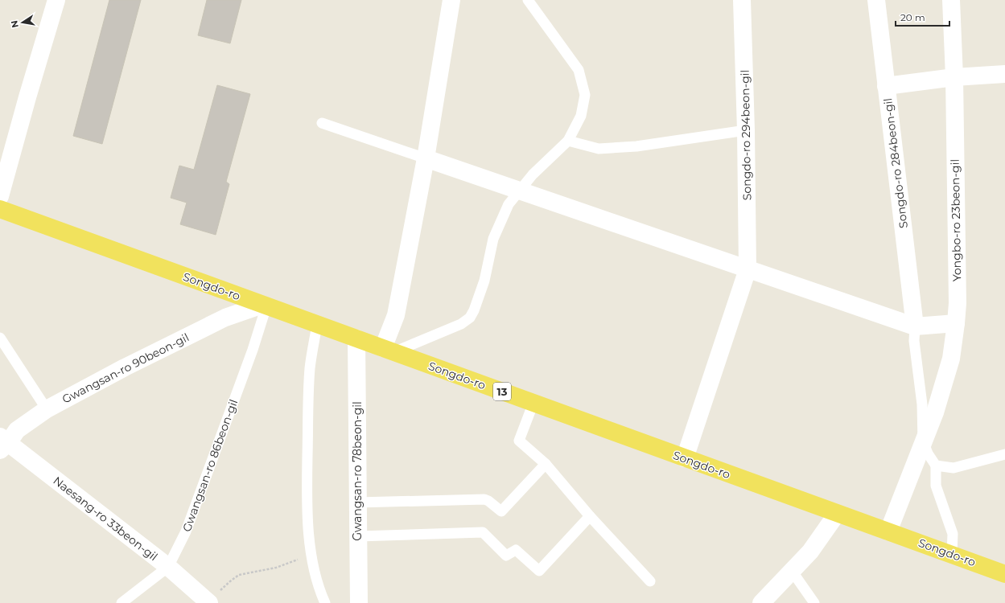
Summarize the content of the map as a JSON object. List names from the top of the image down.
{
  "streets": {
    "main road": ["Songdo-ro", "13"],
    "street": [
      "Songdo-ro 294beon-gil",
      "Songdo-ro 284beon-gil",
      "Yongbo-ro 23beon-gil",
      "Gwangsan-ro 90beon-gil",
      "Gwangsan-ro 78beon-gil",
      "Naesang-ro 33beon-gil"
    ],
    "lane": ["Gwangsan-ro 86beon-gil"]
  },
  "crossings": [
    ["Songdo-ro 294beon-gil", "Songdo-ro"],
    ["Yongbo-ro 23beon-gil", "Songdo-ro"],
    ["Songdo-ro", "Gwangsan-ro 90beon-gil"],
    ["Songdo-ro", "Gwangsan-ro 86beon-gil"],
    ["Songdo-ro", "Gwangsan-ro 78beon-gil"],
    ["Gwangsan-ro 90beon-gil", "Gwangsan-ro 86beon-gil"],
    ["Gwangsan-ro 90beon-gil", "Naesang-ro 33beon-gil"],
    ["Gwangsan-ro 86beon-gil", "Naesang-ro 33beon-gil"]
  ],
  "scale_bar": "20 m",
  "north": "left"
}
